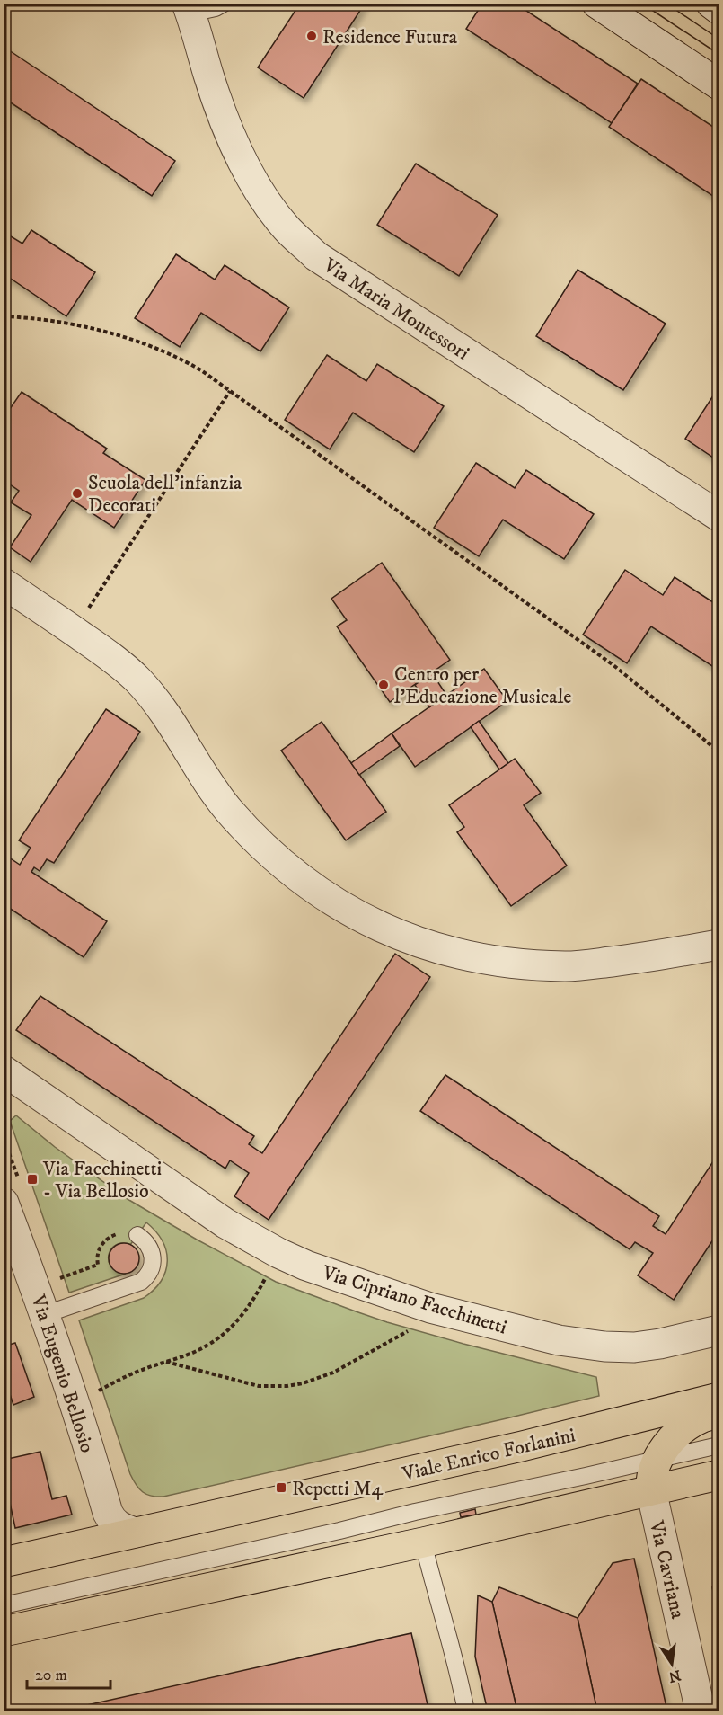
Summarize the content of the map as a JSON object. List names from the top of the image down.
{
  "streets": {
    "main road": ["Viale Enrico Forlanini"],
    "street": [
      "Via Maria Montessori",
      "Via Cipriano Facchinetti",
      "Via Eugenio Bellosio",
      "Via Cavriana"
    ]
  },
  "crossings": [
    ["Via Eugenio Bellosio", "Viale Enrico Forlanini"]
  ],
  "places": {
    "other": ["Residence Futura", "Scuola dell'infanzia Decorati", "Centro per l'Educazione Musicale"],
    "transit": ["Via Facchinetti - Via Bellosio", "Repetti M4"]
  },
  "scale_bar": "20 m",
  "north": "bottom"
}
